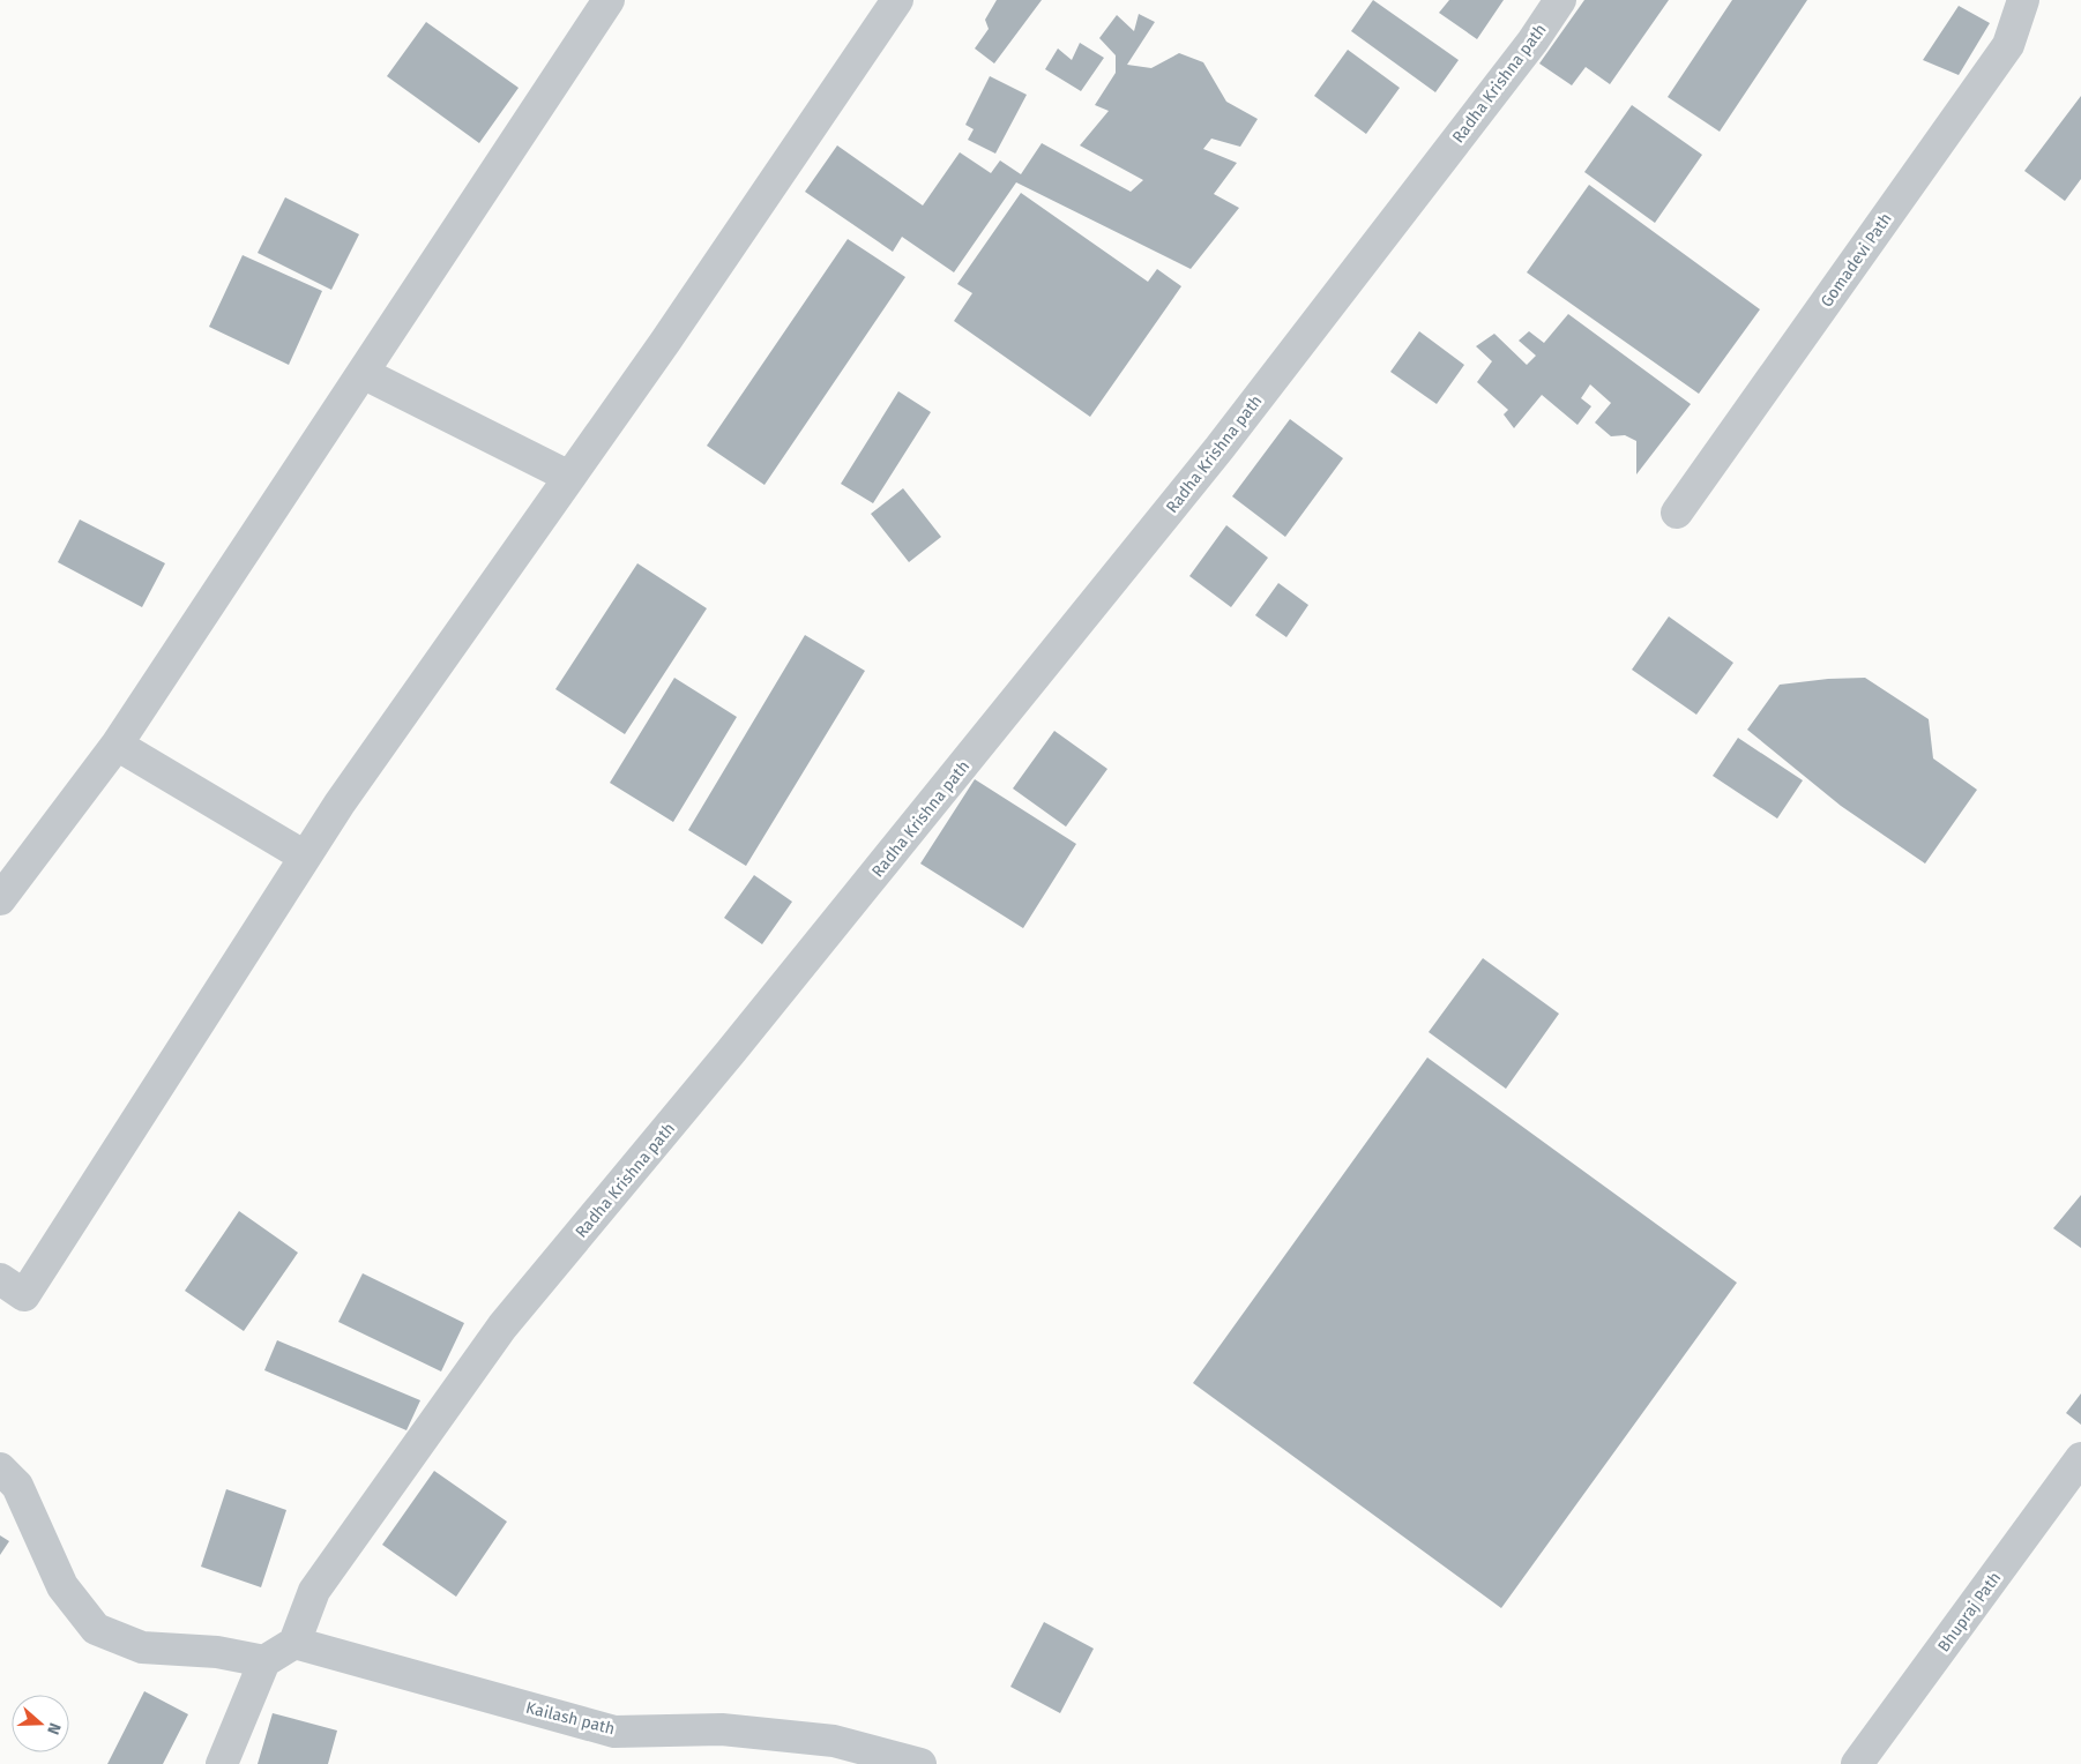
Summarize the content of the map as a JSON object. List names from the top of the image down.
{
  "streets": {
    "street": [
      "Radha Krishna path",
      "Gomadevi Path",
      "Bhupraj Path",
      "Kailash path"
    ]
  },
  "crossings": [
    ["Radha Krishna path", "Kailash path"]
  ],
  "north": "right"
}
